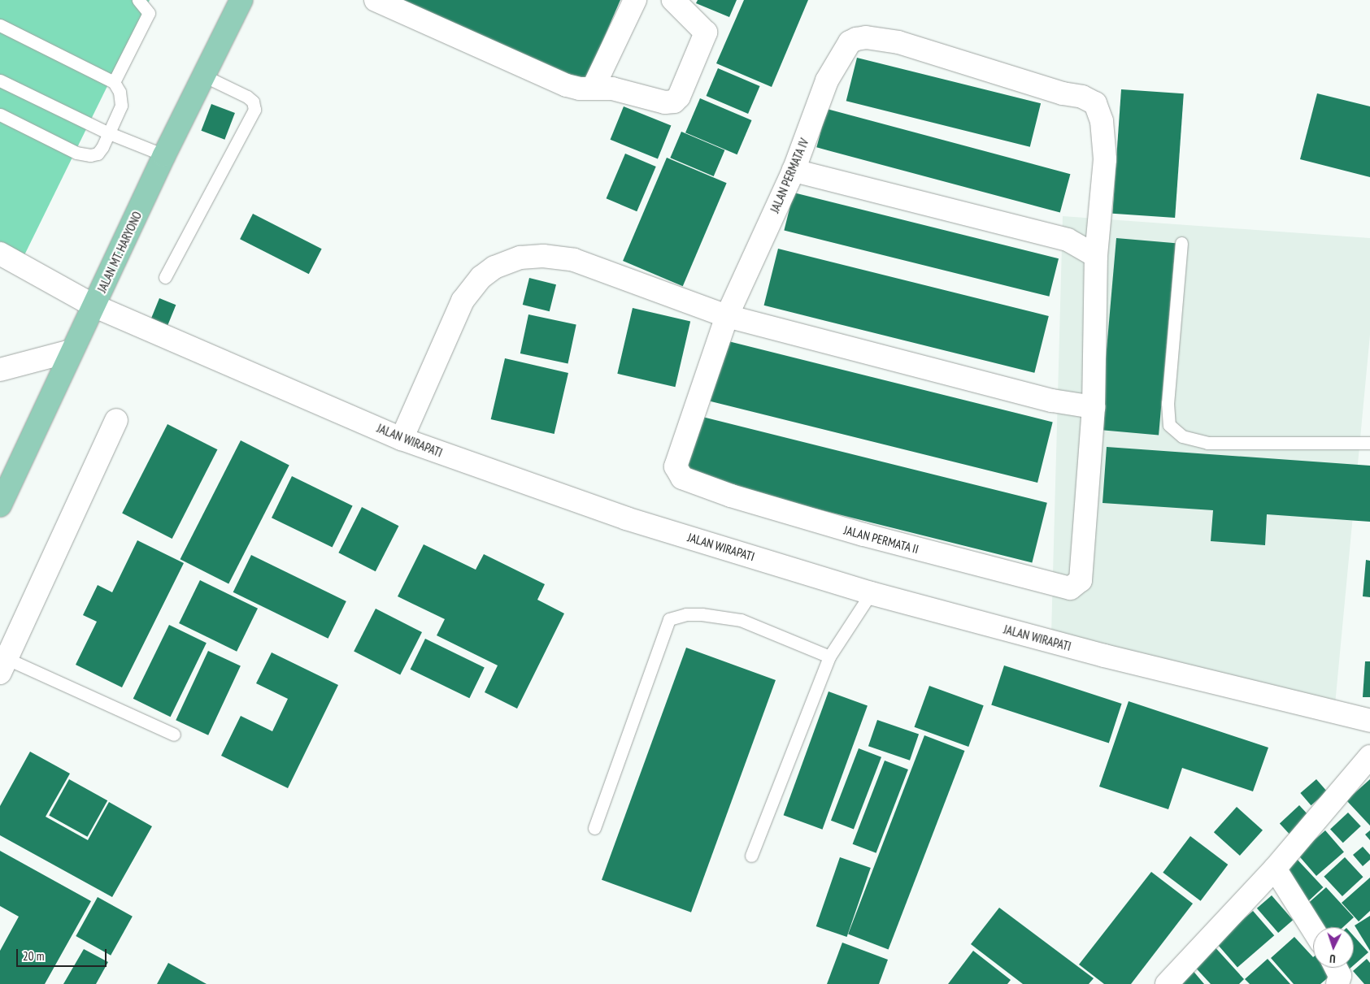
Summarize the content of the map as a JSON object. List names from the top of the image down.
{
  "streets": {
    "main road": ["JALAN MT. HARYONO"],
    "street": ["JALAN PERMATA IV", "JALAN WIRAPATI", "JALAN PERMATA II"]
  },
  "crossings": [
    ["JALAN PERMATA IV", "JALAN PERMATA II"],
    ["JALAN MT. HARYONO", "JALAN WIRAPATI"]
  ],
  "scale_bar": "20 m",
  "north": "bottom"
}
